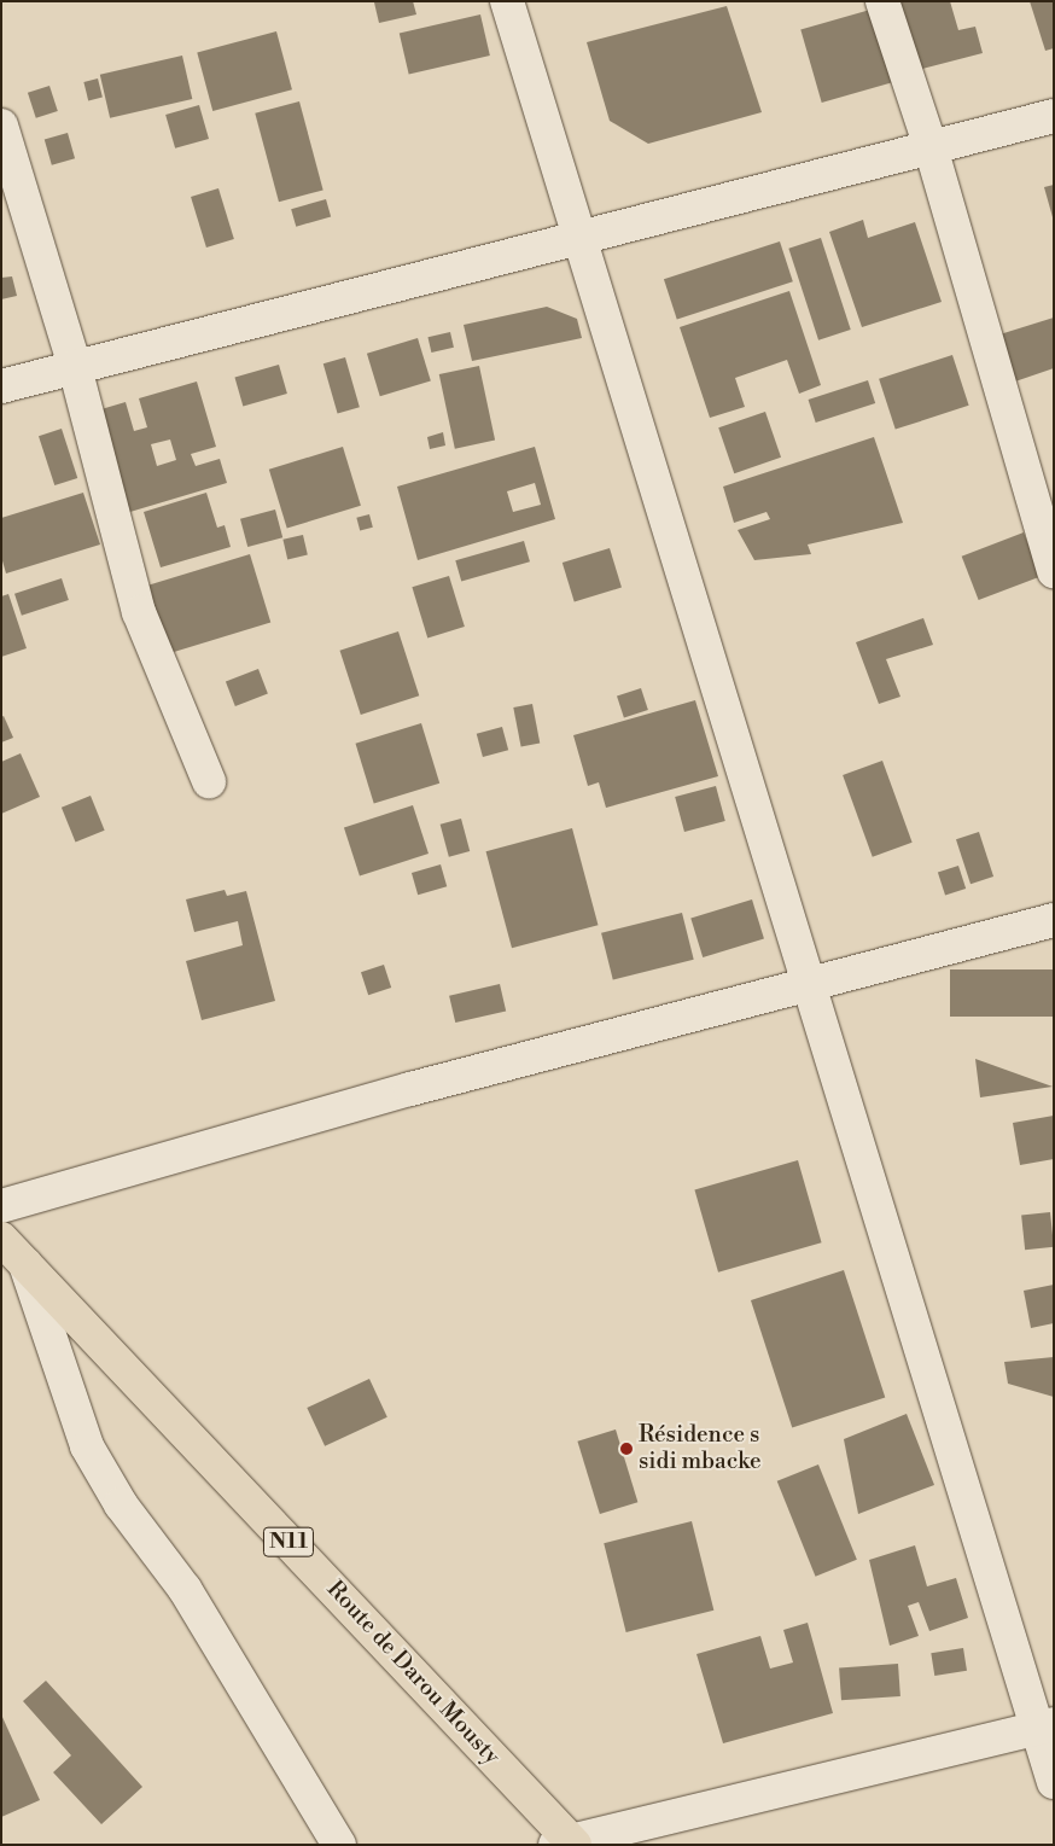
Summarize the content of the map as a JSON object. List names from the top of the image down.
{
  "streets": {
    "main road": ["N11", "Route de Darou Mousty"]
  },
  "places": ["Résidence s sidi mbacke"]
}
